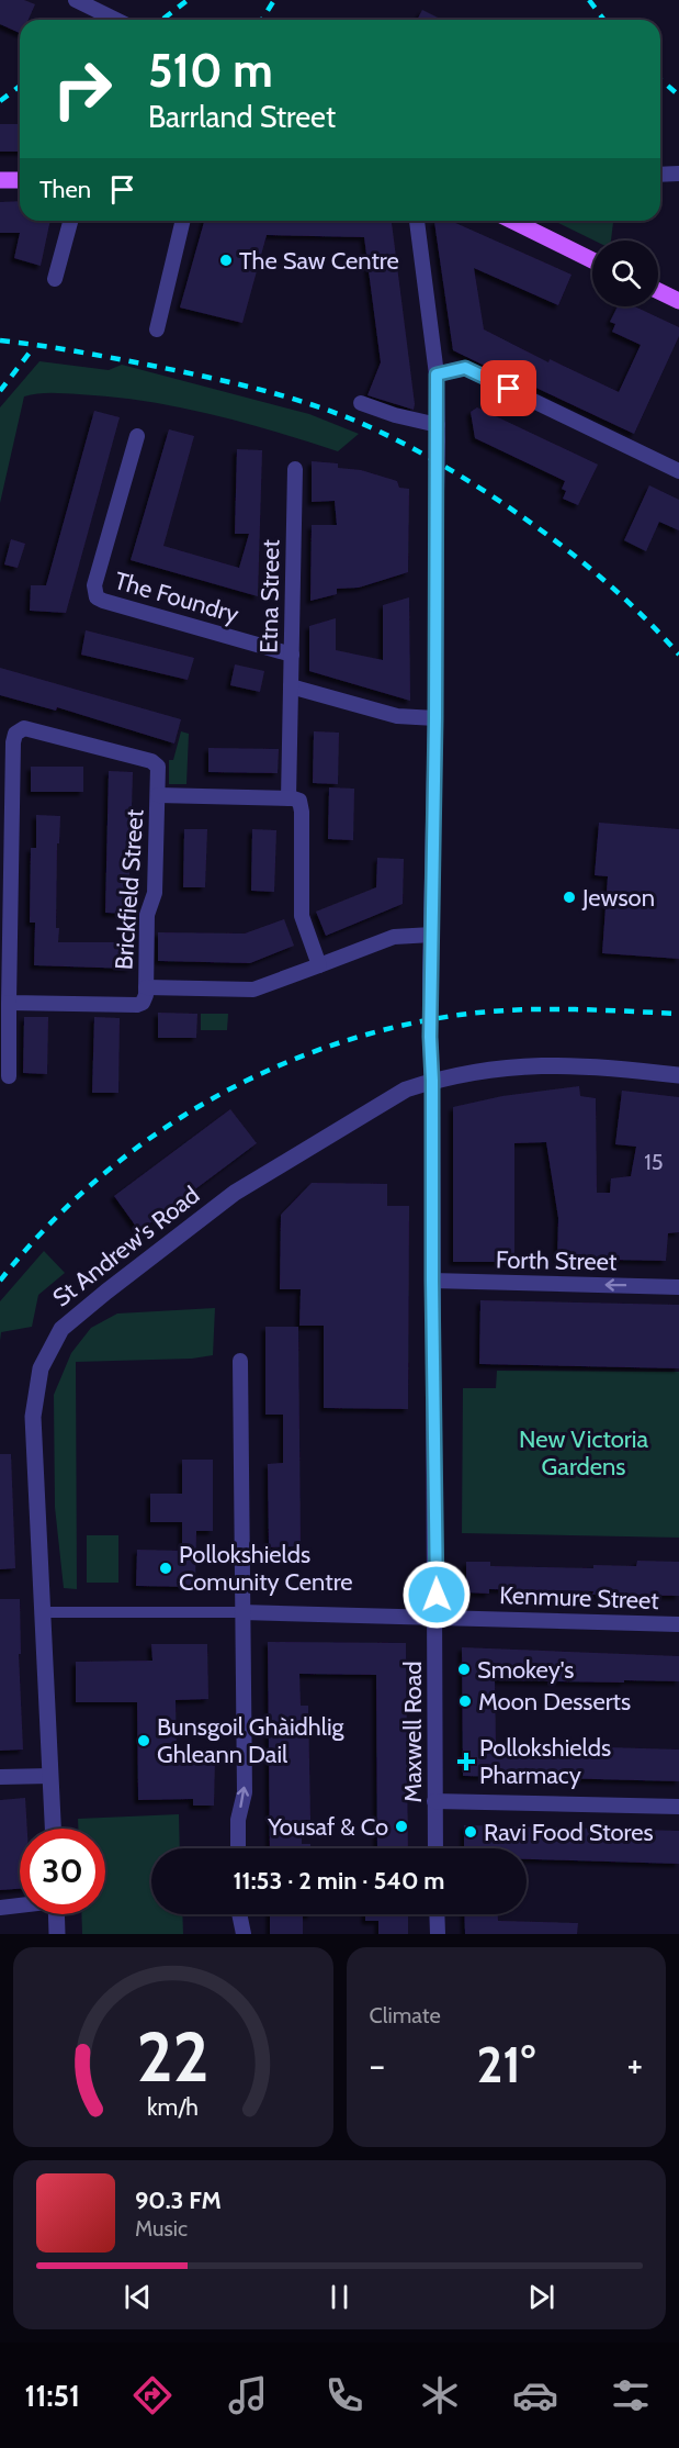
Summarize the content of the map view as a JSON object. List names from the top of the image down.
{
  "streets": {
    "street": [
      "Etna Street",
      "The Foundry",
      "Brickfield Street",
      "St Andrew's Road",
      "Forth Street",
      "Kenmure Street",
      "Maxwell Road"
    ]
  },
  "crossings": [
    ["Etna Street", "The Foundry"],
    ["St Andrew's Road", "Kenmure Street"],
    ["St Andrew's Road", "Maxwell Road"],
    ["Forth Street", "Maxwell Road"],
    ["Kenmure Street", "Maxwell Road"]
  ],
  "one_way": ["Forth Street"],
  "parks": ["New Victoria Gardens"],
  "places": {
    "other": [
      "The Saw Centre",
      "Jewson",
      "Pollokshields Comunity Centre",
      "Smokey's",
      "Moon Desserts",
      "Bunsgoil Ghàidhlig Ghleann Dail",
      "Yousaf & Co",
      "Ravi Food Stores"
    ],
    "health": ["Pollokshields Pharmacy"]
  },
  "house_numbers": ["15"],
  "page": {
    "turn": ["510 m", "Barrland Street"],
    "then": "Then",
    "limit": "30",
    "trip": "11:53 · 2 min · 540 m",
    "tile": "Climate",
    "heat": ["−", "21°", "+"],
    "song": ["90.3 FM", "Music"],
    "tabs": "11:51",
    "gauge": ["22", "km/h"]
  }
}
